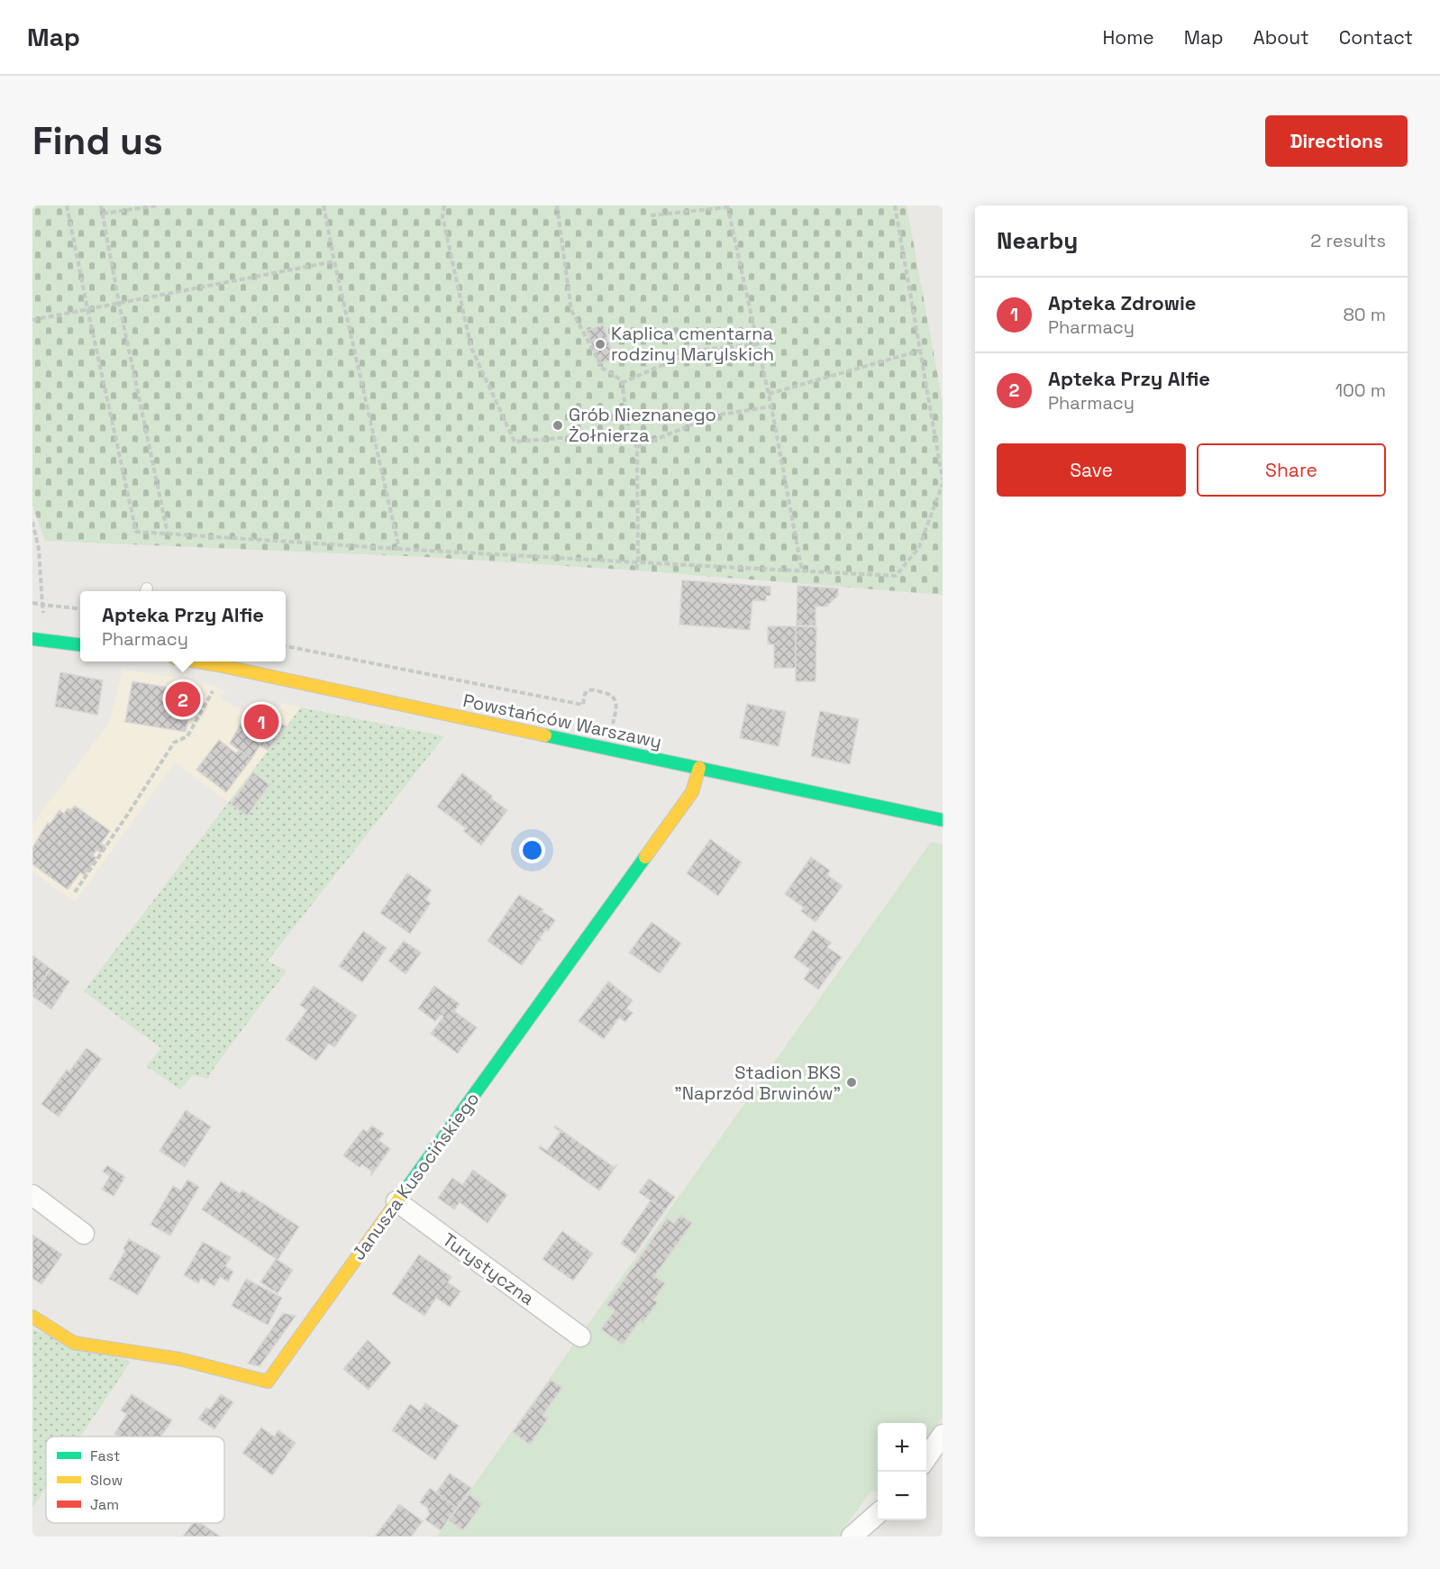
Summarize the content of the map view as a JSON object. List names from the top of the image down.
{
  "streets": {
    "street": ["Powstańców Warszawy", "Janusza Kusocińskiego", "Turystyczna"]
  },
  "crossings": [
    ["Powstańców Warszawy", "Janusza Kusocińskiego"],
    ["Janusza Kusocińskiego", "Turystyczna"]
  ],
  "places": ["Kaplica cmentarna rodziny Marylskich", "Grób Nieznanego Żołnierza", "Stadion BKS \"Naprzód Brwinów\""],
  "legend": ["Fast", "Slow", "Jam"],
  "page": {
    "header": "Map",
    "nav": [
      "Home",
      "Map",
      "About",
      "Contact"
    ],
    "buttons": [
      "Directions",
      ["Save", "Share"]
    ],
    "title": "Find us",
    "heading": ["Nearby", "2 results"],
    "list": [
      {
        "mark": "1",
        "name": "Apteka Zdrowie",
        "note": "Pharmacy",
        "value": "80 m"
      },
      {
        "mark": "2",
        "name": "Apteka Przy Alfie",
        "note": "Pharmacy",
        "value": "100 m"
      }
    ],
    "popup": ["Apteka Przy Alfie", "Pharmacy"],
    "pins": ["2", "1"],
    "map_buttons": ["+", "−"]
  }
}
